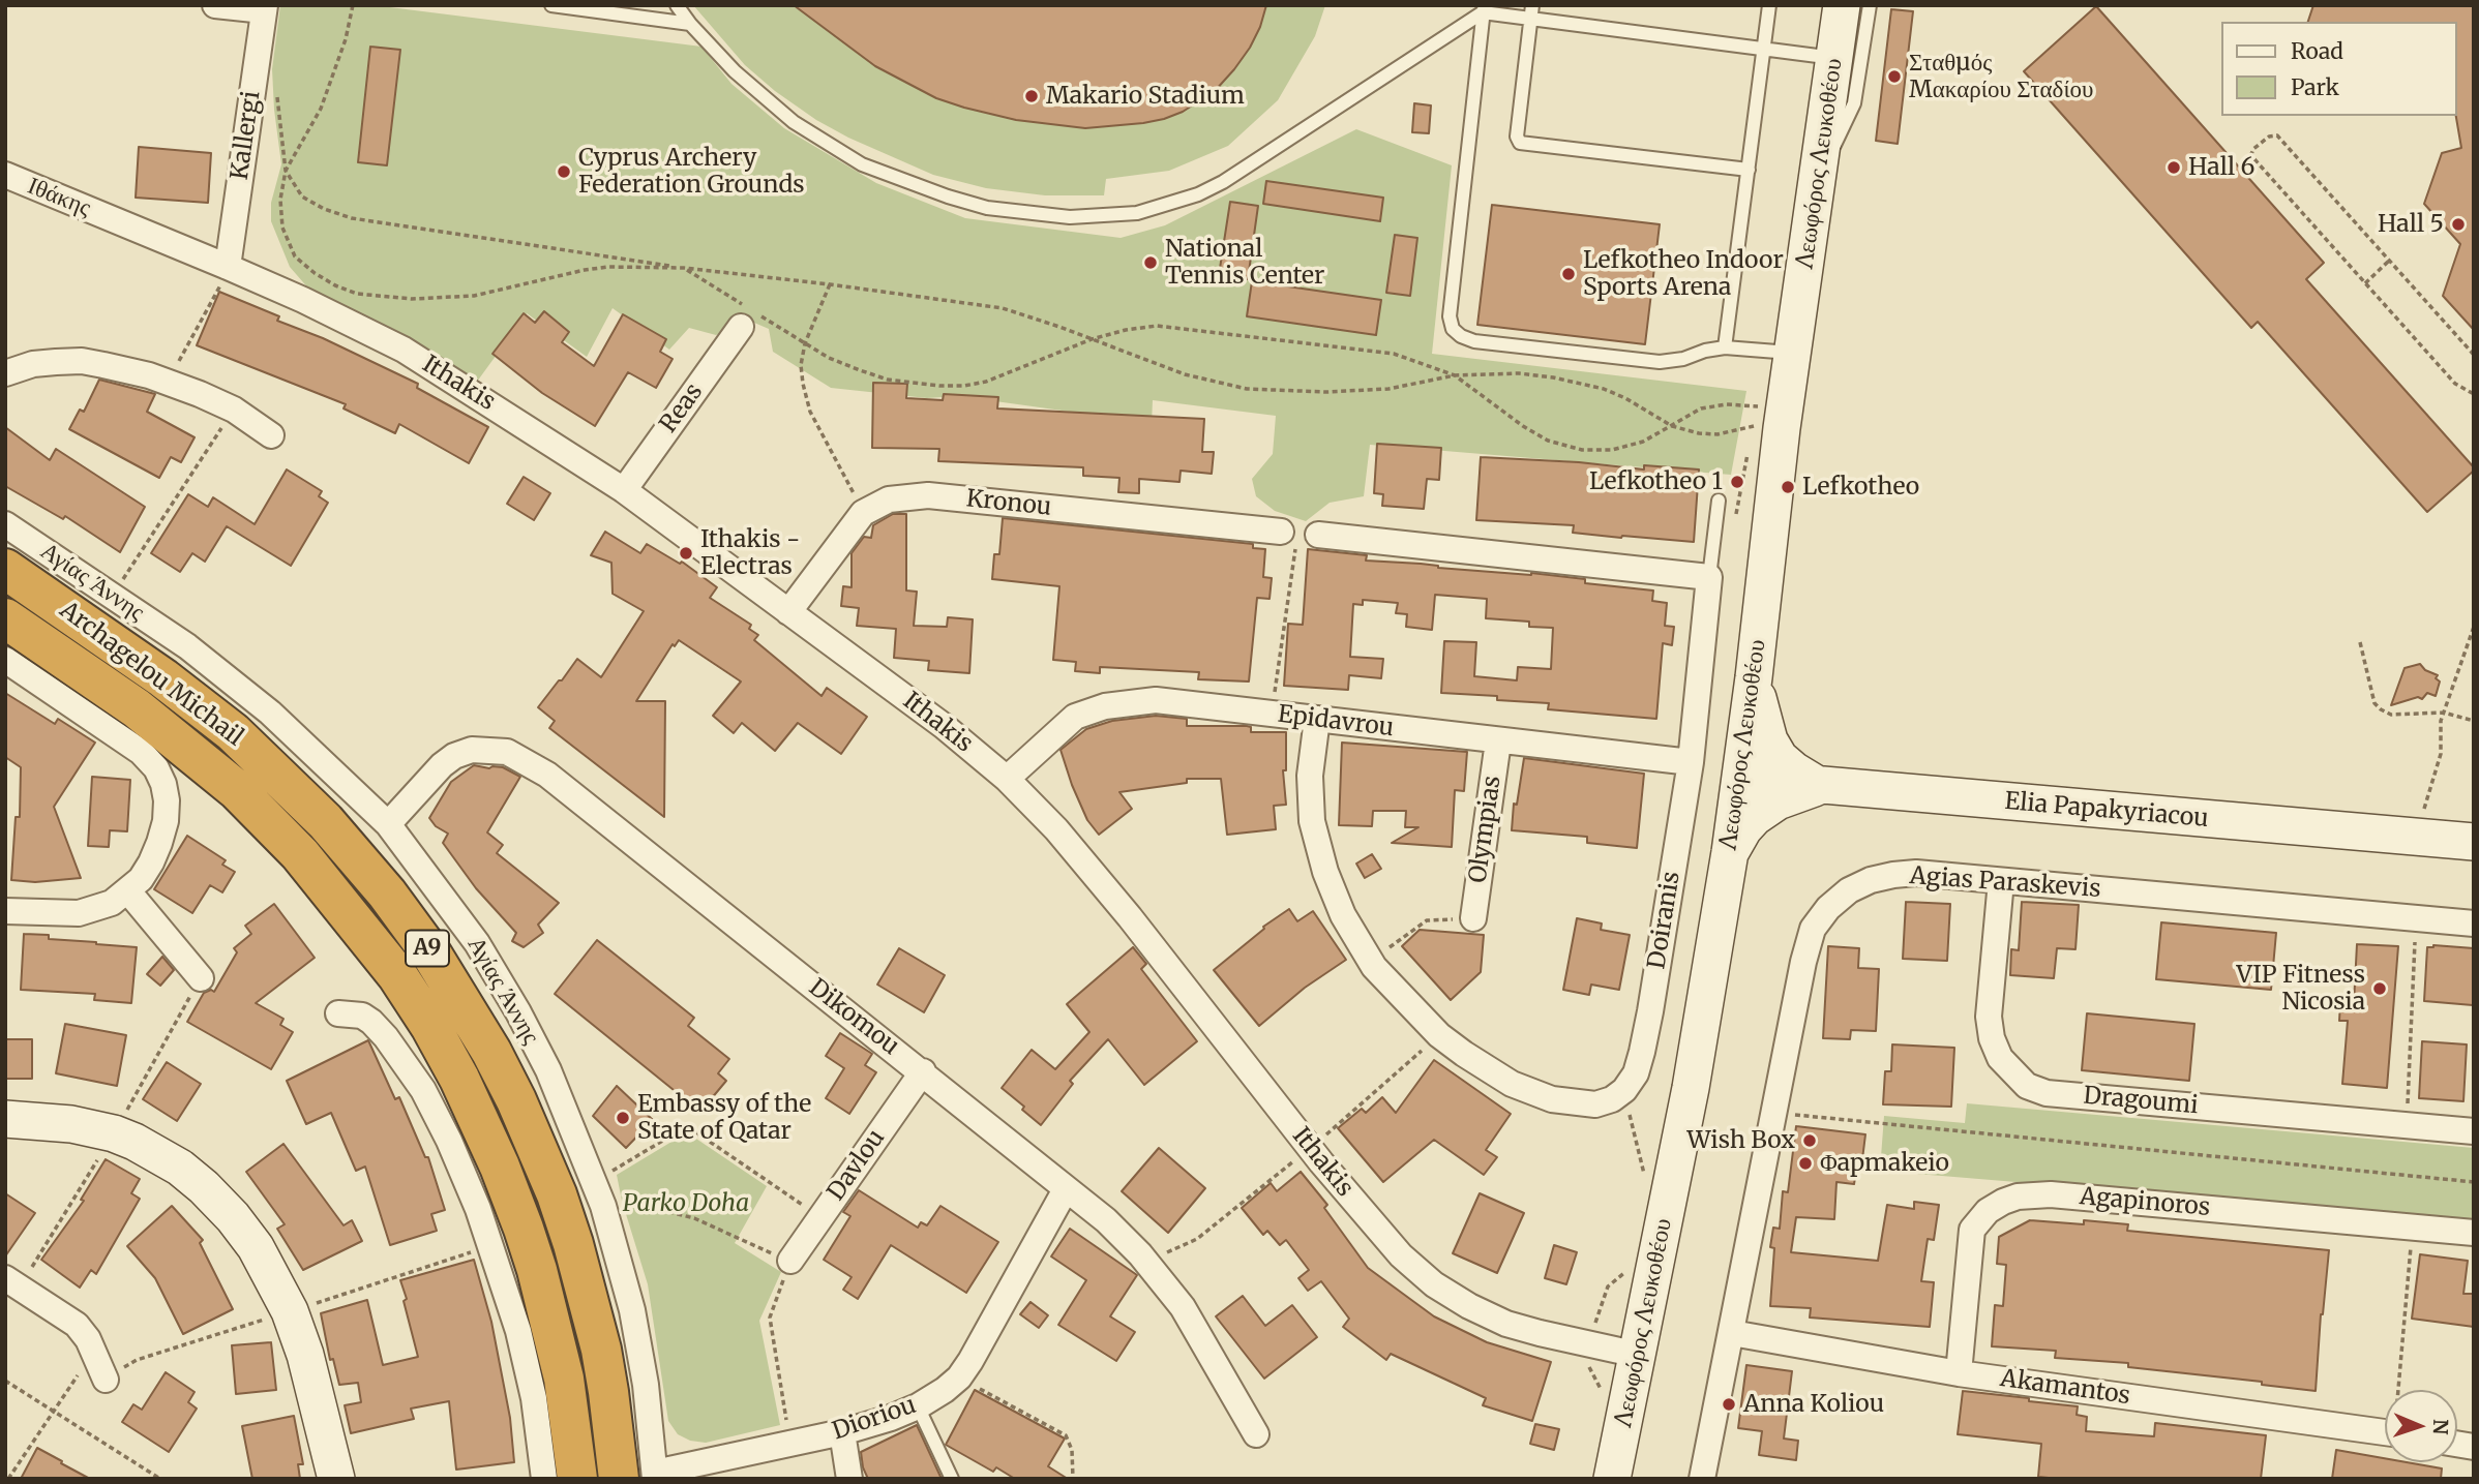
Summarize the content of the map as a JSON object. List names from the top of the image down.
{
  "streets": {
    "highway": ["Archagelou Michail", "A9"],
    "main road": ["Λεωφόρος Λευκοθέου", "Elia Papakyriacou"],
    "street": [
      "Kallergi",
      "Ιθάκης",
      "Ithakis",
      "Reas",
      "Kronou",
      "Αγίας Άννης",
      "Epidavrou",
      "Olympias",
      "Agias Paraskevis",
      "Doiranis",
      "Dikomou",
      "Dragoumi",
      "Davlou",
      "Agapinoros",
      "Akamantos",
      "Dioriou"
    ]
  },
  "crossings": [
    ["Kallergi", "Ithakis"],
    ["Λεωφόρος Λευκοθέου", "Ithakis"],
    ["Λεωφόρος Λευκοθέου", "Elia Papakyriacou"],
    ["Ιθάκης", "Ithakis"],
    ["Ithakis", "Reas"],
    ["Ithakis", "Kronou"],
    ["Ithakis", "Epidavrou"],
    ["Αγίας Άννης", "Archagelou Michail"],
    ["Αγίας Άννης", "Dikomou"],
    ["Αγίας Άννης", "Dioriou"],
    ["Archagelou Michail", "Dioriou"],
    ["Epidavrou", "Olympias"],
    ["Epidavrou", "Doiranis"],
    ["Agias Paraskevis", "Dragoumi"],
    ["Agias Paraskevis", "Akamantos"],
    ["Dikomou", "Davlou"],
    ["Dikomou", "Dioriou"],
    ["Agapinoros", "Akamantos"]
  ],
  "parks": ["Parko Doha"],
  "places": [
    "Σταθμός Μακαρίου Σταδίου",
    "Makario Stadium",
    "Hall 6",
    "Cyprus Archery Federation Grounds",
    "Hall 5",
    "National Tennis Center",
    "Lefkotheo Indoor Sports Arena",
    "Lefkotheo 1",
    "Lefkotheo",
    "Ithakis - Electras",
    "VIP Fitness Nicosia",
    "Embassy of the State of Qatar",
    "Wish Box",
    "Φapmakeio",
    "Anna Koliou"
  ],
  "legend": ["Road", "Park"],
  "north": "right"
}
